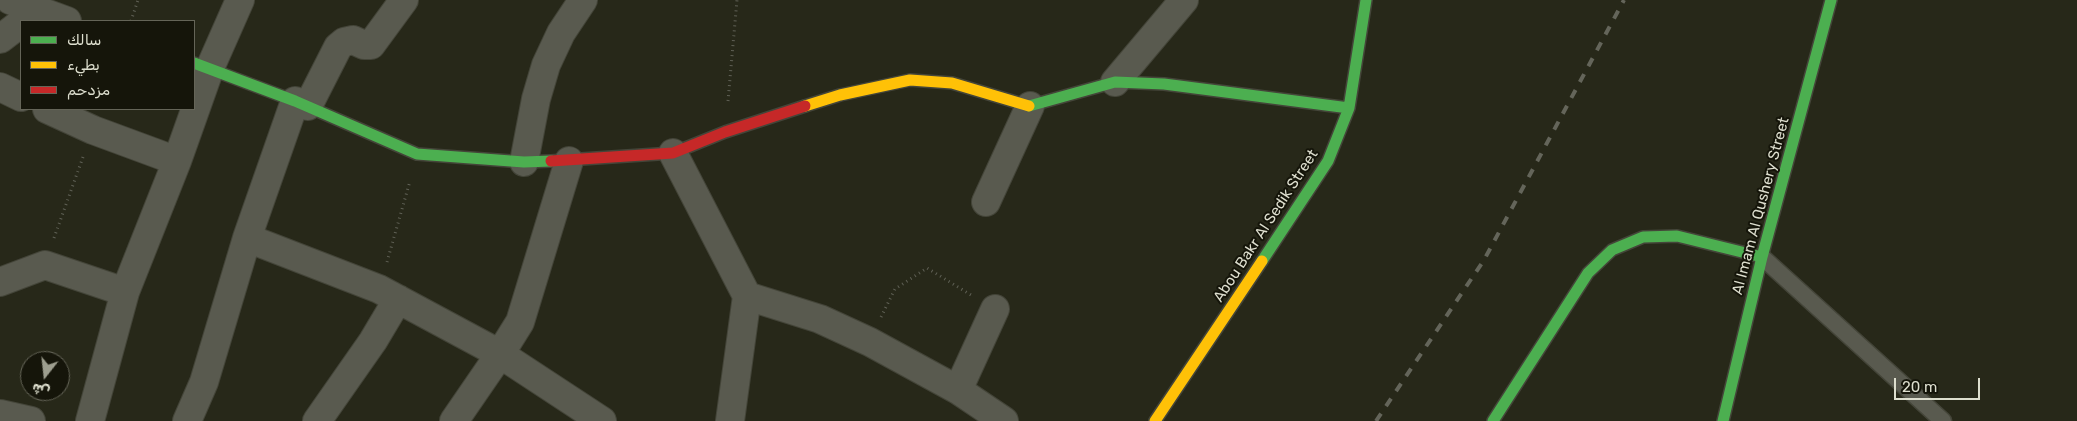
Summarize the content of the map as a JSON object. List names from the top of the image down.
{
  "streets": {
    "street": ["Al Imam Al Qushery Street", "Abou Bakr Al Sedik Street"]
  },
  "legend": ["سالك", "بطيء", "مزدحم"],
  "scale_bar": "20 m",
  "north": "bottom"
}
